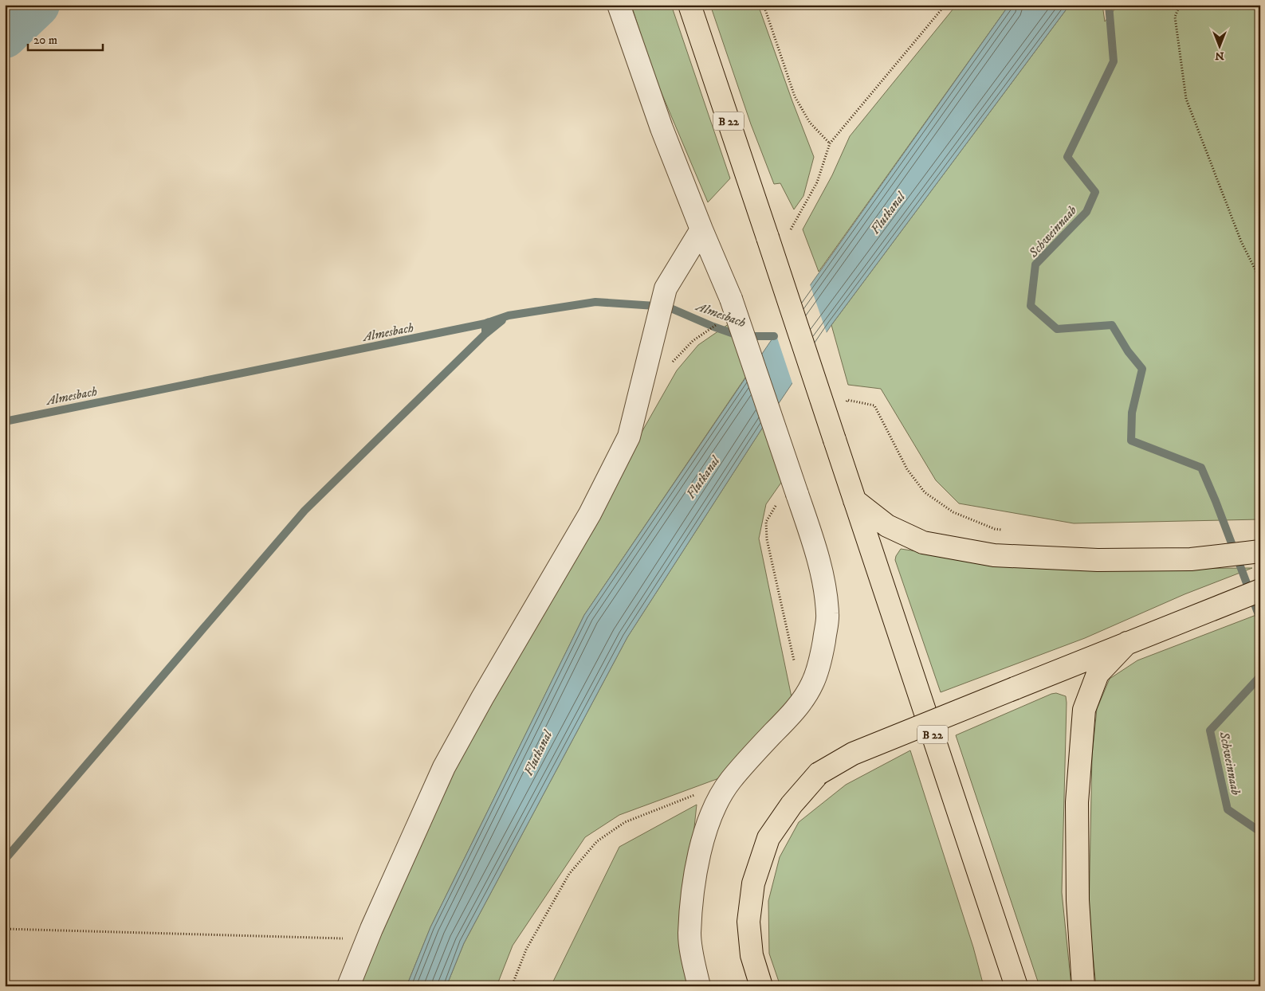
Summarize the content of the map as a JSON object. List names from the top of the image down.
{
  "streets": {
    "main road": ["B 22"]
  },
  "water": ["Flutkanal", "Schweinnaab", "Almesbach"],
  "scale_bar": "20 m",
  "north": "bottom"
}
